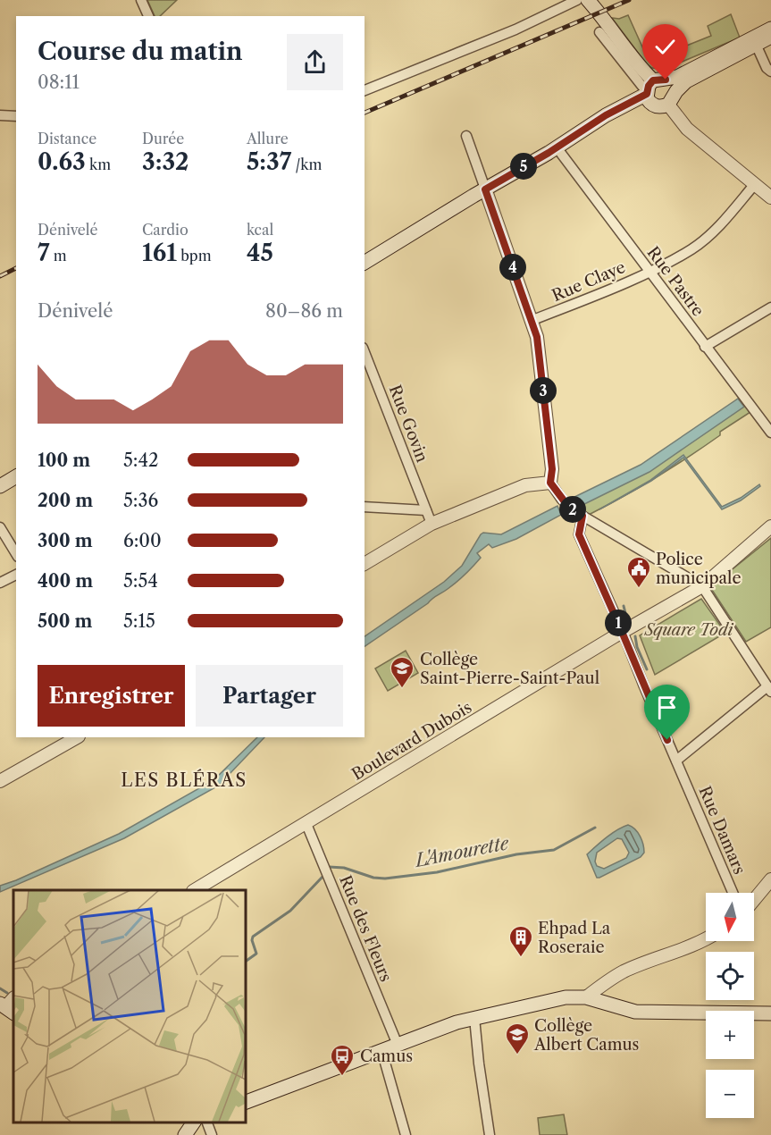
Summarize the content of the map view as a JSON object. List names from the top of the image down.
{
  "streets": {
    "street": [
      "Rue Claye",
      "Rue Pastre",
      "Rue Govin",
      "Boulevard Dubois",
      "Rue Damars",
      "Rue des Fleurs"
    ]
  },
  "crossings": [
    ["Rue Claye", "Rue Pastre"],
    ["Boulevard Dubois", "Rue Damars"],
    ["Boulevard Dubois", "Rue des Fleurs"]
  ],
  "districts": ["LES BLÉRAS"],
  "water": ["L'Amourette"],
  "parks": ["Square Todi"],
  "places": {
    "public building": ["Police municipale"],
    "school or university": ["Collège Saint-Pierre-Saint-Paul", "Collège Albert Camus"],
    "building": ["Ehpad La Roseraie"],
    "bus stop": ["Camus"]
  },
  "north": "bottom",
  "page": {
    "heading": ["Course du matin", "08:11"],
    "stats": [
      ["Distance", "0.63 km"],
      ["Durée", "3:32"],
      ["Allure", "5:37 /km"],
      ["Dénivelé", "7 m"],
      ["Cardio", "161 bpm"],
      ["kcal", "45"]
    ],
    "pins": [
      "5",
      "4",
      "3",
      "2",
      "1"
    ],
    "chart": ["Dénivelé", "80–86 m"],
    "list": [
      {
        "name": "100 m",
        "note": "5:42"
      },
      {
        "name": "200 m",
        "note": "5:36"
      },
      {
        "name": "300 m",
        "note": "6:00"
      },
      {
        "name": "400 m",
        "note": "5:54"
      },
      {
        "name": "500 m",
        "note": "5:15"
      }
    ],
    "buttons": ["Enregistrer", "Partager"],
    "map_buttons": ["+", "−"]
  }
}
